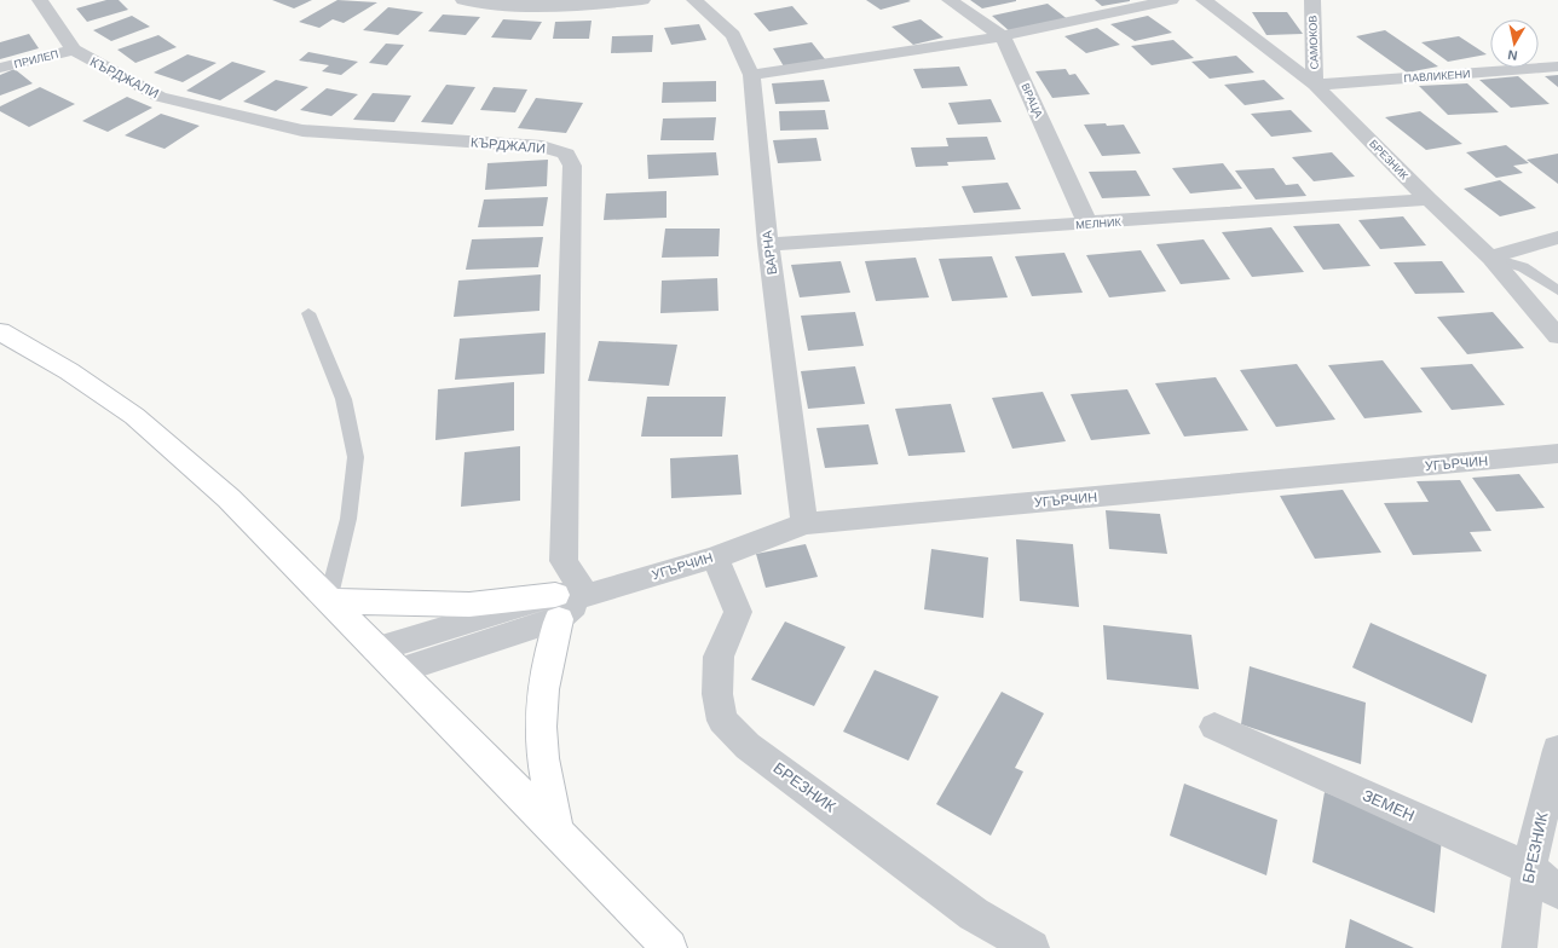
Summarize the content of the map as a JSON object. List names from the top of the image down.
{
  "streets": {
    "street": [
      "САМОКОВ",
      "ПРИЛЕП",
      "ПАВЛИКЕНИ",
      "КЪРДЖАЛИ",
      "ВРАЦА",
      "БРЕЗНИК",
      "МЕЛНИК",
      "ВАРНА",
      "УГЪРЧИН",
      "ЗЕМЕН"
    ]
  },
  "crossings": [
    ["САМОКОВ", "ПАВЛИКЕНИ"],
    ["САМОКОВ", "БРЕЗНИК"],
    ["ПРИЛЕП", "КЪРДЖАЛИ"],
    ["ПАВЛИКЕНИ", "БРЕЗНИК"],
    ["КЪРДЖАЛИ", "УГЪРЧИН"],
    ["ВРАЦА", "МЕЛНИК"],
    ["БРЕЗНИК", "МЕЛНИК"],
    ["БРЕЗНИК", "УГЪРЧИН"],
    ["БРЕЗНИК", "ЗЕМЕН"],
    ["МЕЛНИК", "ВАРНА"],
    ["ВАРНА", "УГЪРЧИН"]
  ],
  "north": "bottom"
}
